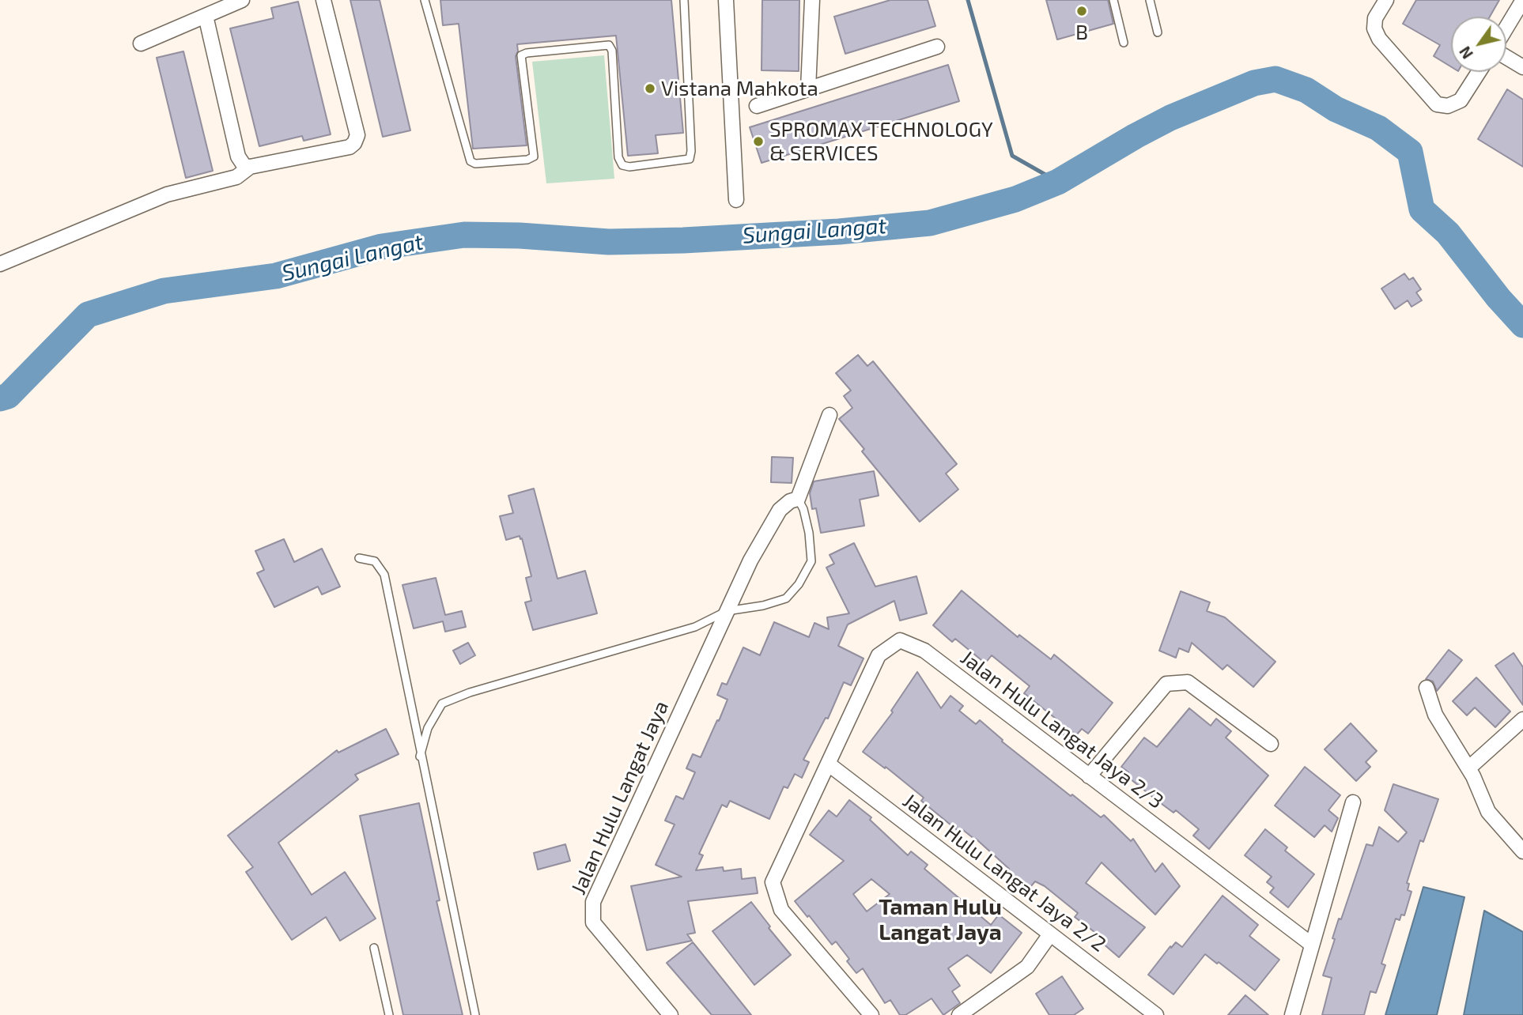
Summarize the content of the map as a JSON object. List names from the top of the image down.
{
  "streets": {
    "street": ["Jalan Hulu Langat Jaya 2/3", "Jalan Hulu Langat Jaya", "Jalan Hulu Langat Jaya 2/2"]
  },
  "crossings": [
    ["Jalan Hulu Langat Jaya 2/3", "Jalan Hulu Langat Jaya 2/2"]
  ],
  "districts": ["Taman Hulu Langat Jaya"],
  "water": ["Sungai Langat"],
  "places": ["B", "Vistana Mahkota", "SPROMAX TECHNOLOGY & SERVICES"],
  "north": "bottom left"
}
